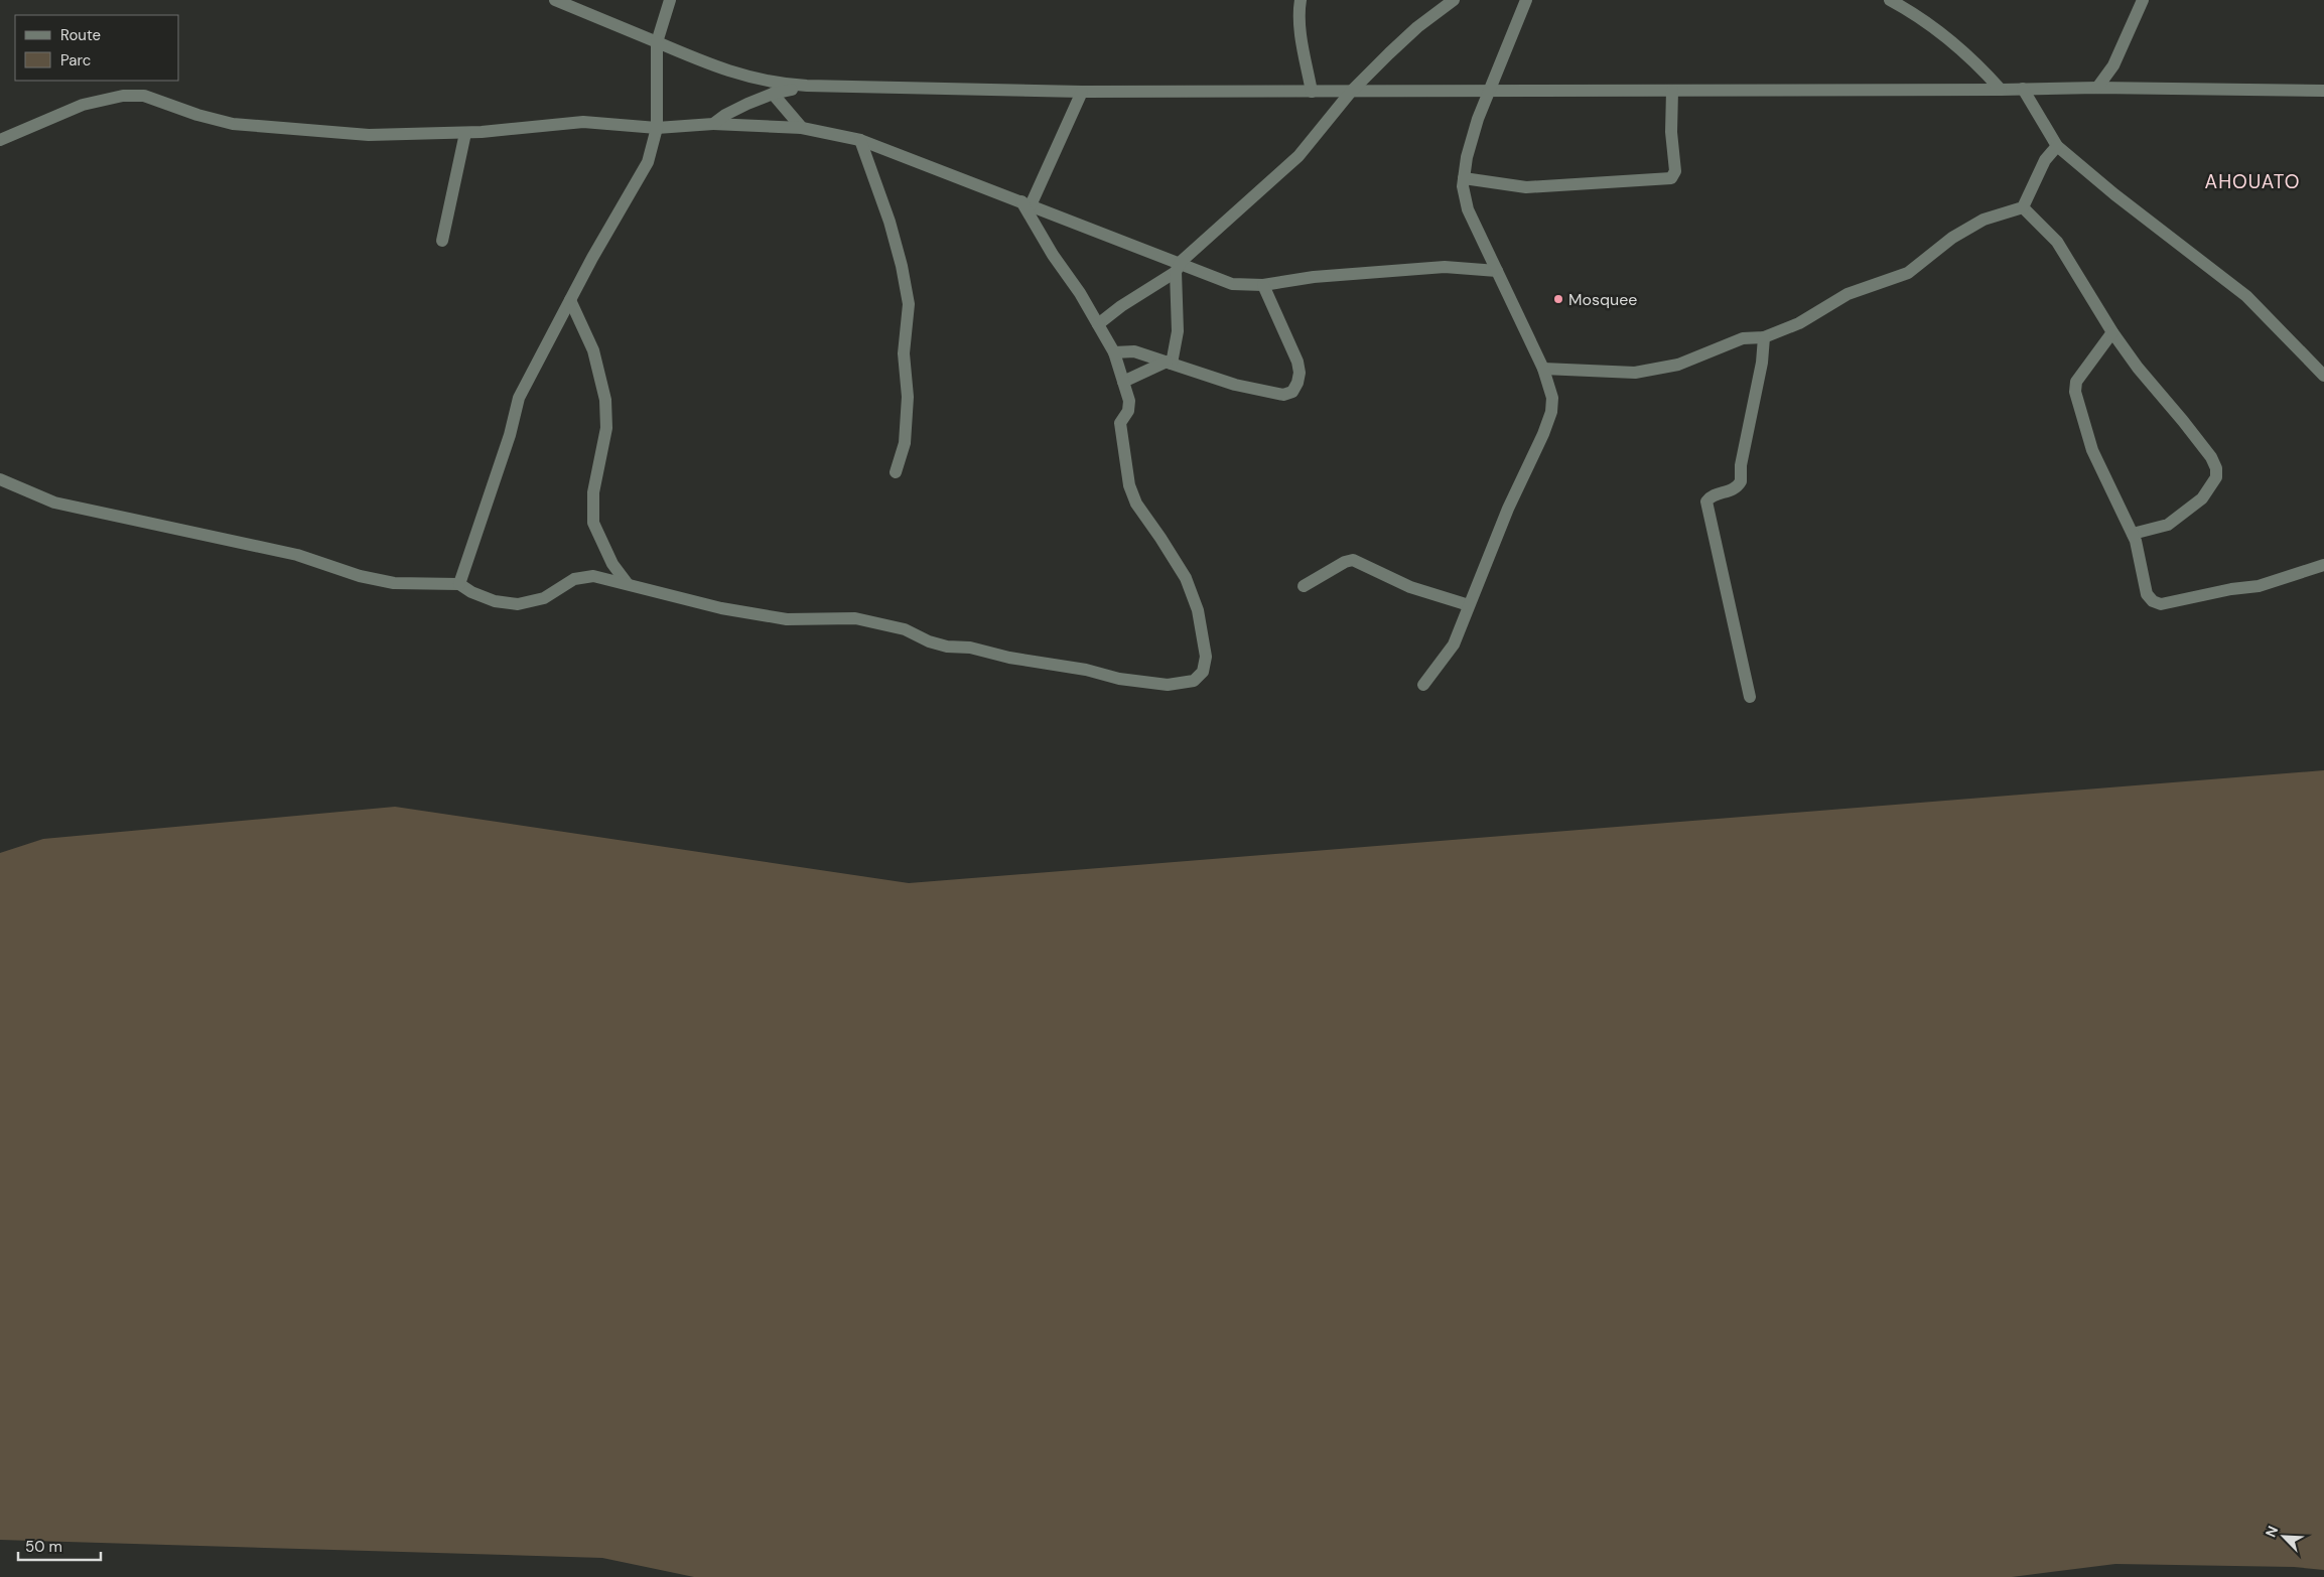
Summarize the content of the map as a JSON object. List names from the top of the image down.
{
  "districts": ["AHOUATO"],
  "places": ["Mosquee"],
  "legend": ["Route", "Parc"],
  "scale_bar": "50 m",
  "north": "top left"
}
